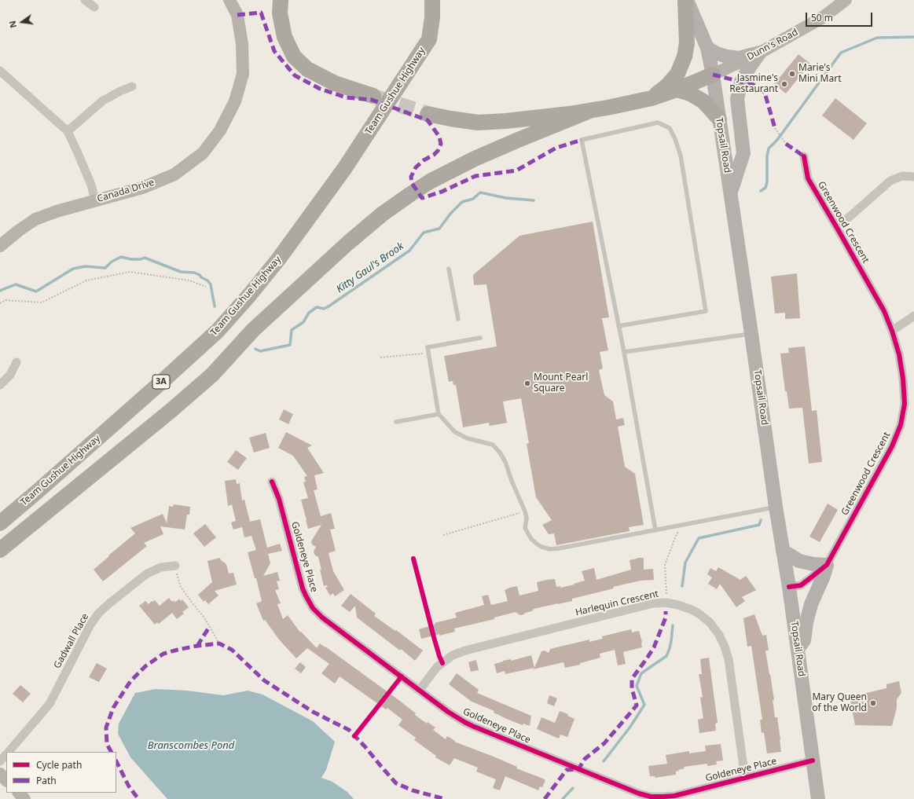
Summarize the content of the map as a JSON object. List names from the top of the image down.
{
  "streets": {
    "highway": ["Team Gushue Highway", "3A"],
    "main road": ["Topsail Road"],
    "street": [
      "Dunn's Road",
      "Canada Drive",
      "Greenwood Crescent",
      "Goldeneye Place",
      "Harlequin Crescent",
      "Gadwall Place"
    ]
  },
  "crossings": [
    ["Dunn's Road", "Topsail Road"],
    ["Topsail Road", "Greenwood Crescent"],
    ["Topsail Road", "Goldeneye Place"],
    ["Goldeneye Place", "Harlequin Crescent"]
  ],
  "water": ["Kitty Gaul's Brook", "Branscombes Pond"],
  "places": [
    "Marie's Mini Mart",
    "Jasmine's Restaurant",
    "Mount Pearl Square",
    "Mary Queen of the World"
  ],
  "legend": ["Cycle path", "Path"],
  "scale_bar": "50 m",
  "north": "left"
}
